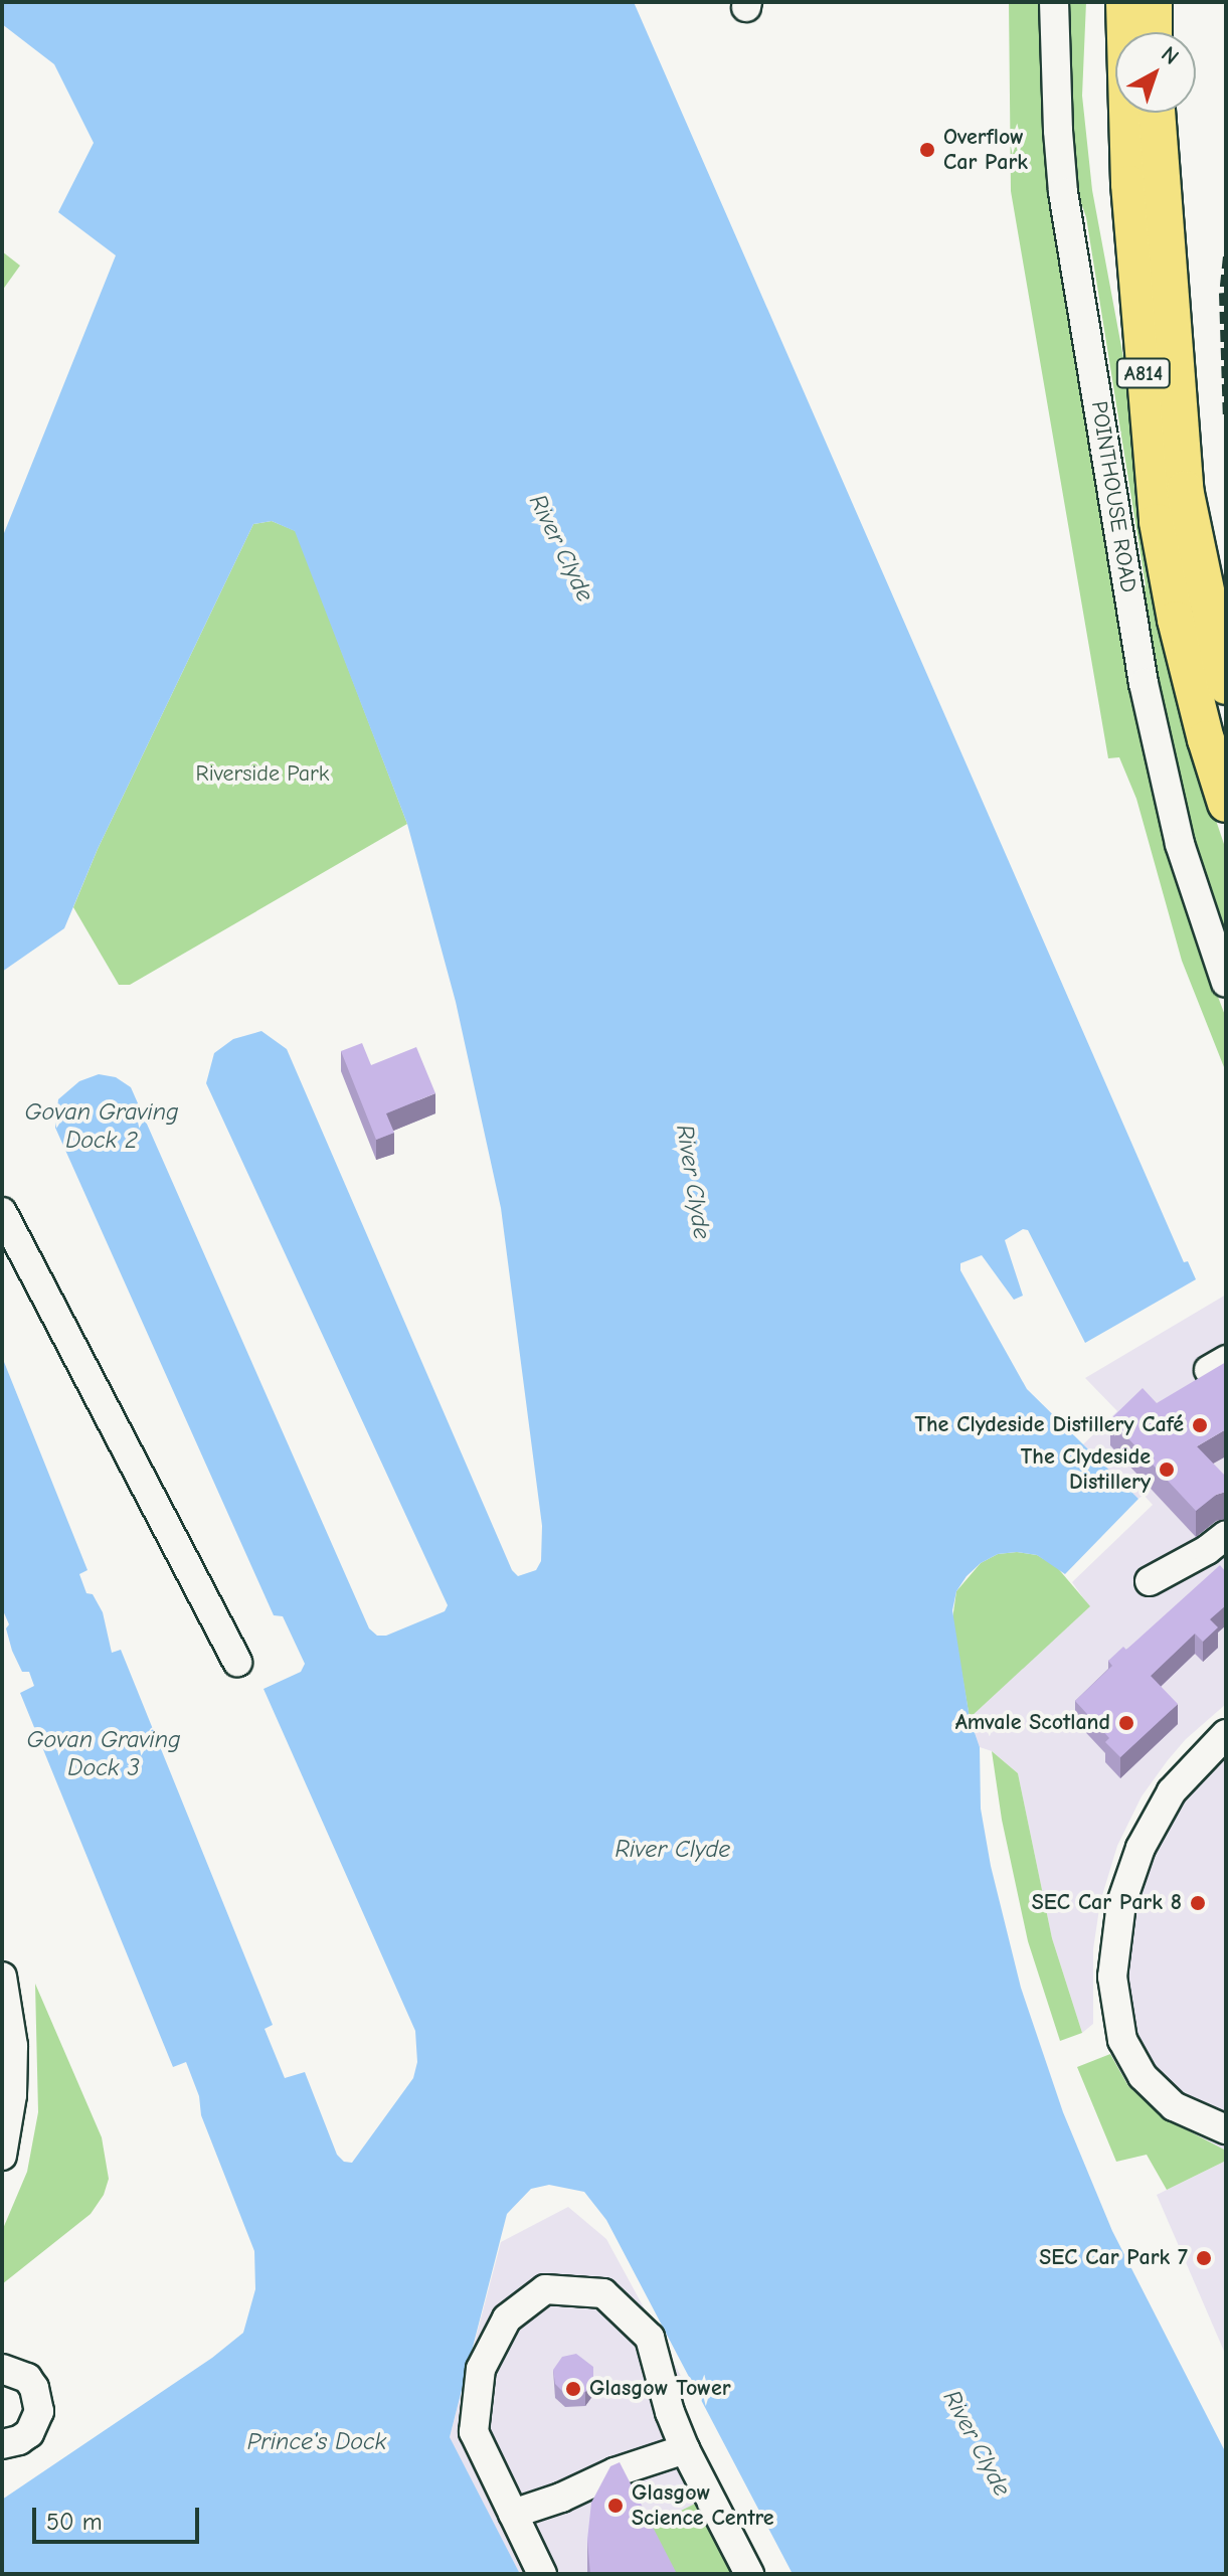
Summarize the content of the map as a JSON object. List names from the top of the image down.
{
  "streets": {
    "main road": ["A814"],
    "street": ["POINTHOUSE ROAD"]
  },
  "water": [
    "River Clyde",
    "Govan Graving Dock 2",
    "Govan Graving Dock 3",
    "Prince's Dock"
  ],
  "parks": ["Riverside Park"],
  "places": [
    "Overflow Car Park",
    "The Clydeside Distillery Café",
    "The Clydeside Distillery",
    "Amvale Scotland",
    "SEC Car Park 8",
    "SEC Car Park 7",
    "Glasgow Tower",
    "Glasgow Science Centre"
  ],
  "scale_bar": "50 m",
  "north": "top right"
}
